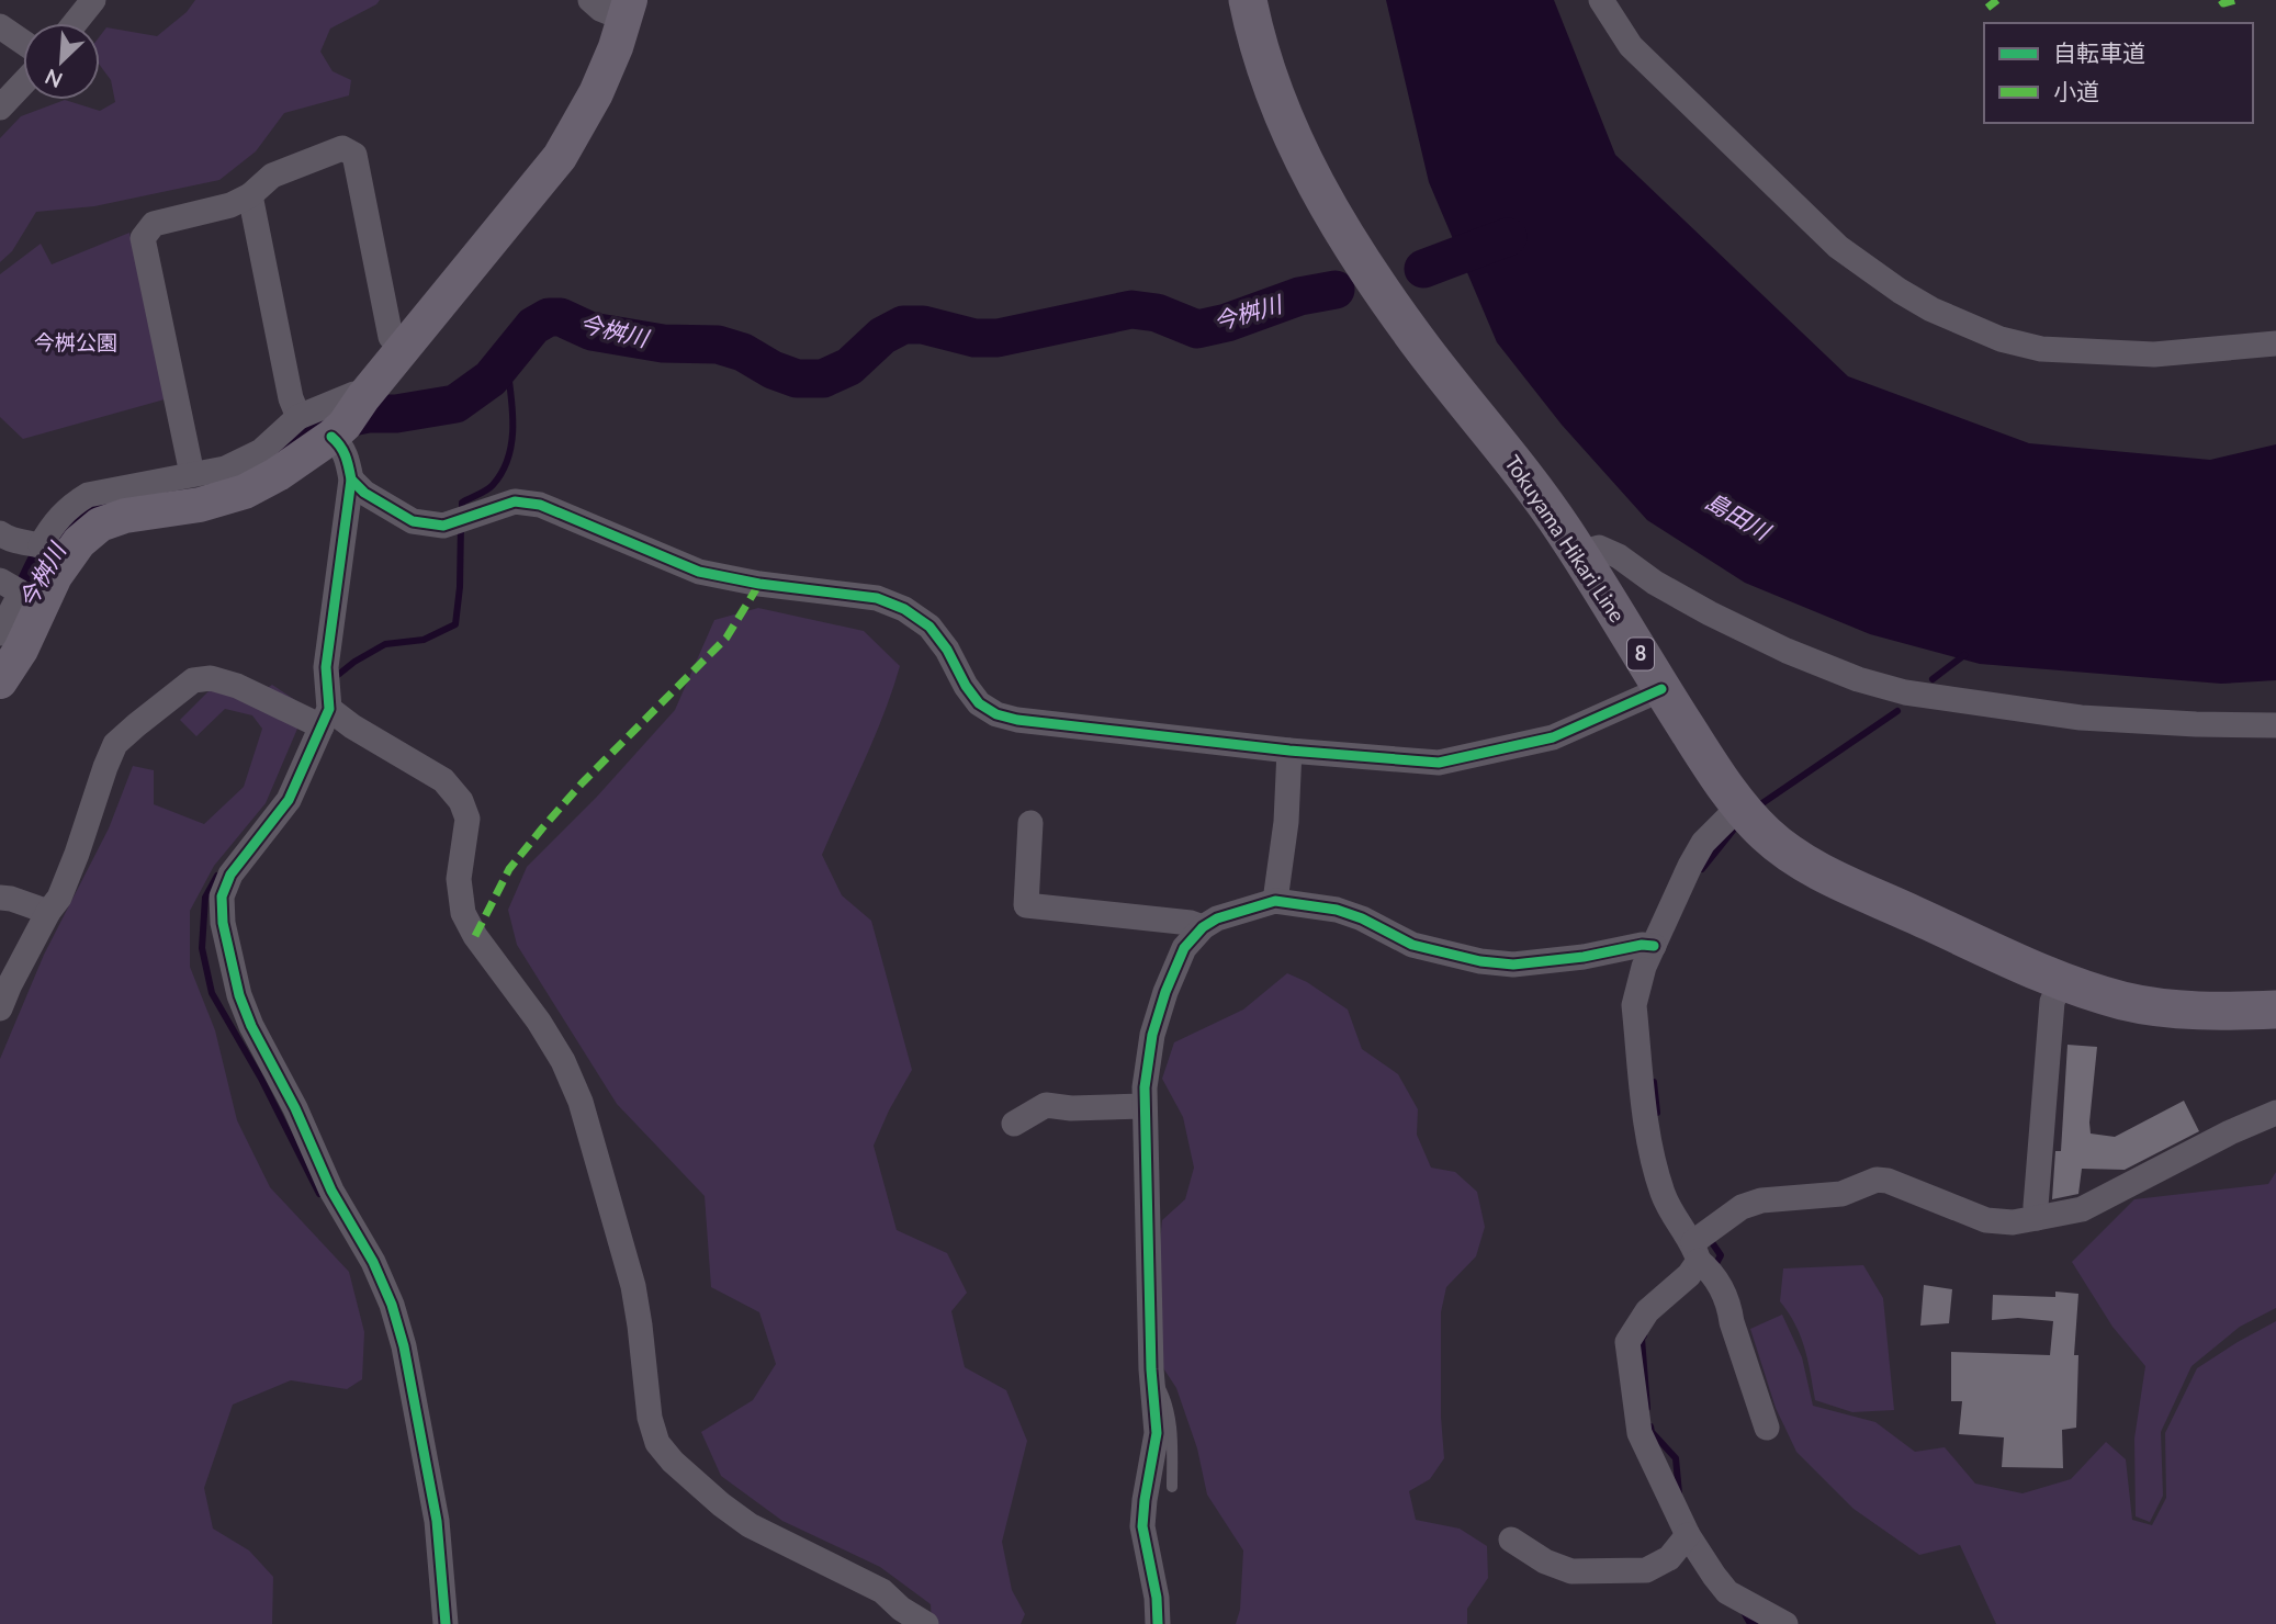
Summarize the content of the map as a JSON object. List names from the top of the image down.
{
  "streets": {
    "main road": ["Tokuyama Hikari Line", "8"]
  },
  "water": ["今桝川", "島田川"],
  "parks": ["今桝公園"],
  "legend": ["自転車道", "小道"],
  "north": "bottom left"
}
